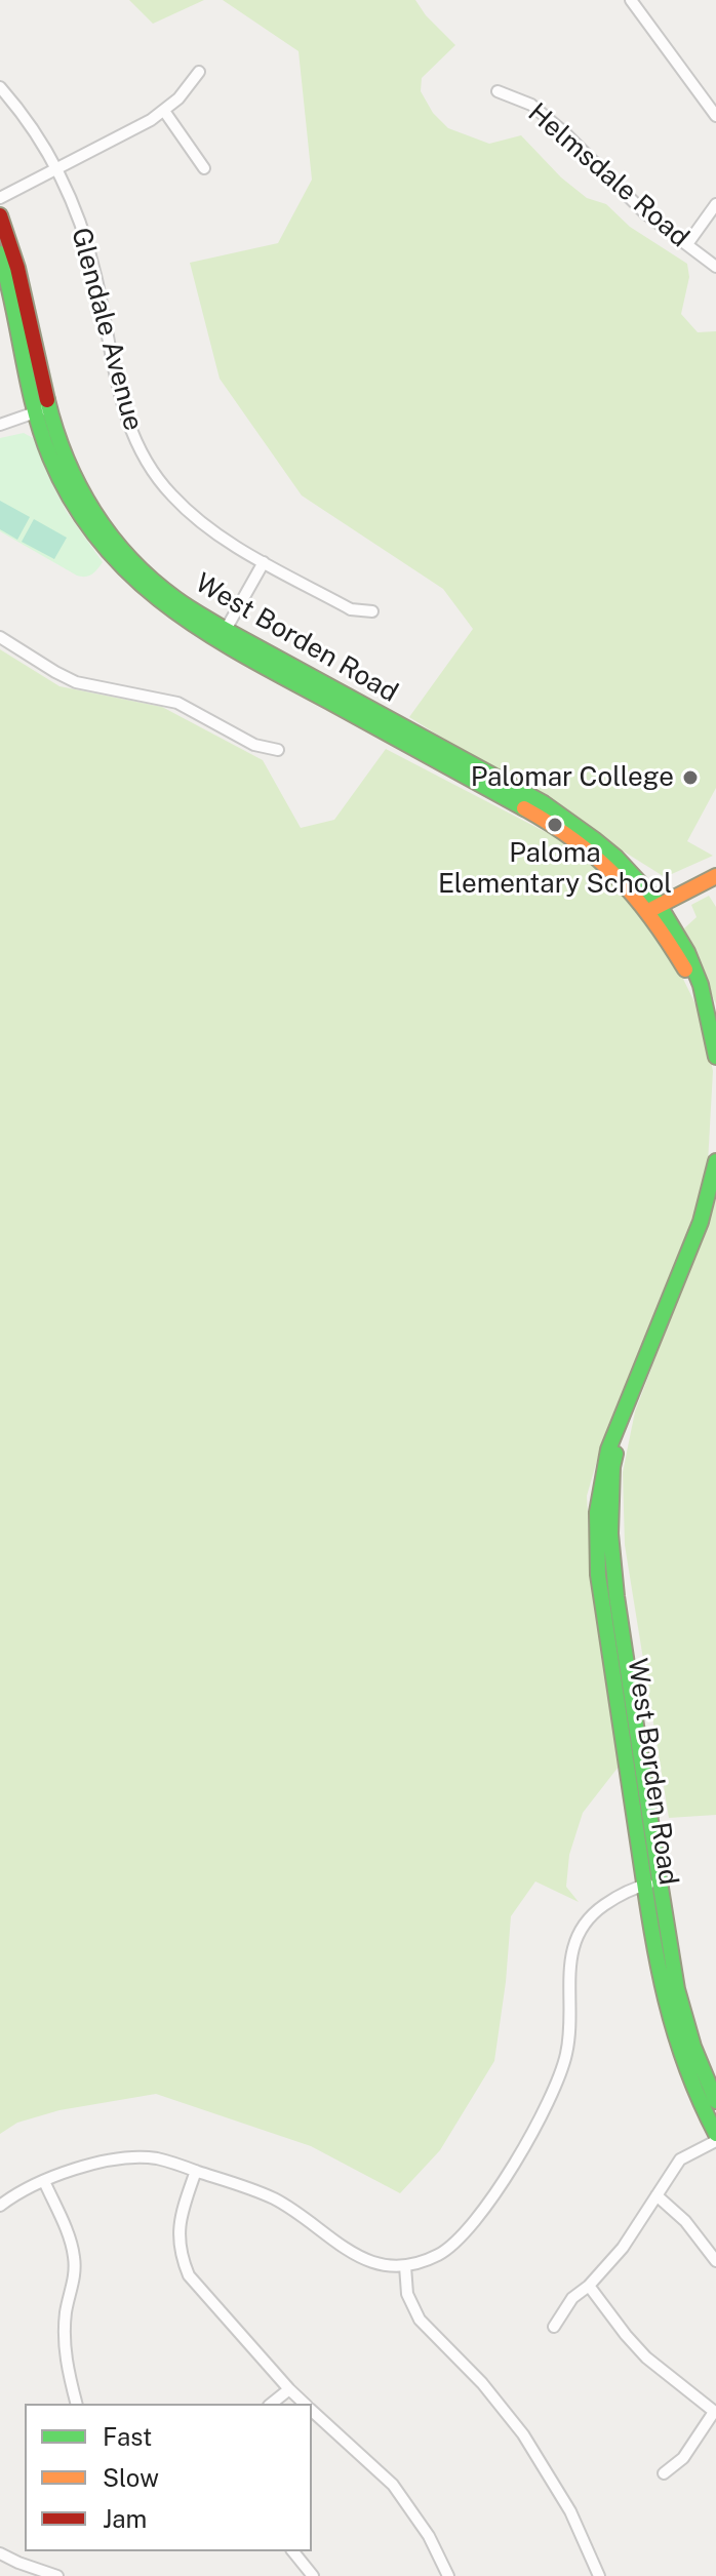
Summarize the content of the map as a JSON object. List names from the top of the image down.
{
  "streets": {
    "main road": ["West Borden Road"],
    "street": ["Helmsdale Road", "Glendale Avenue"]
  },
  "places": ["Palomar College", "Paloma Elementary School"],
  "legend": ["Fast", "Slow", "Jam"]
}
